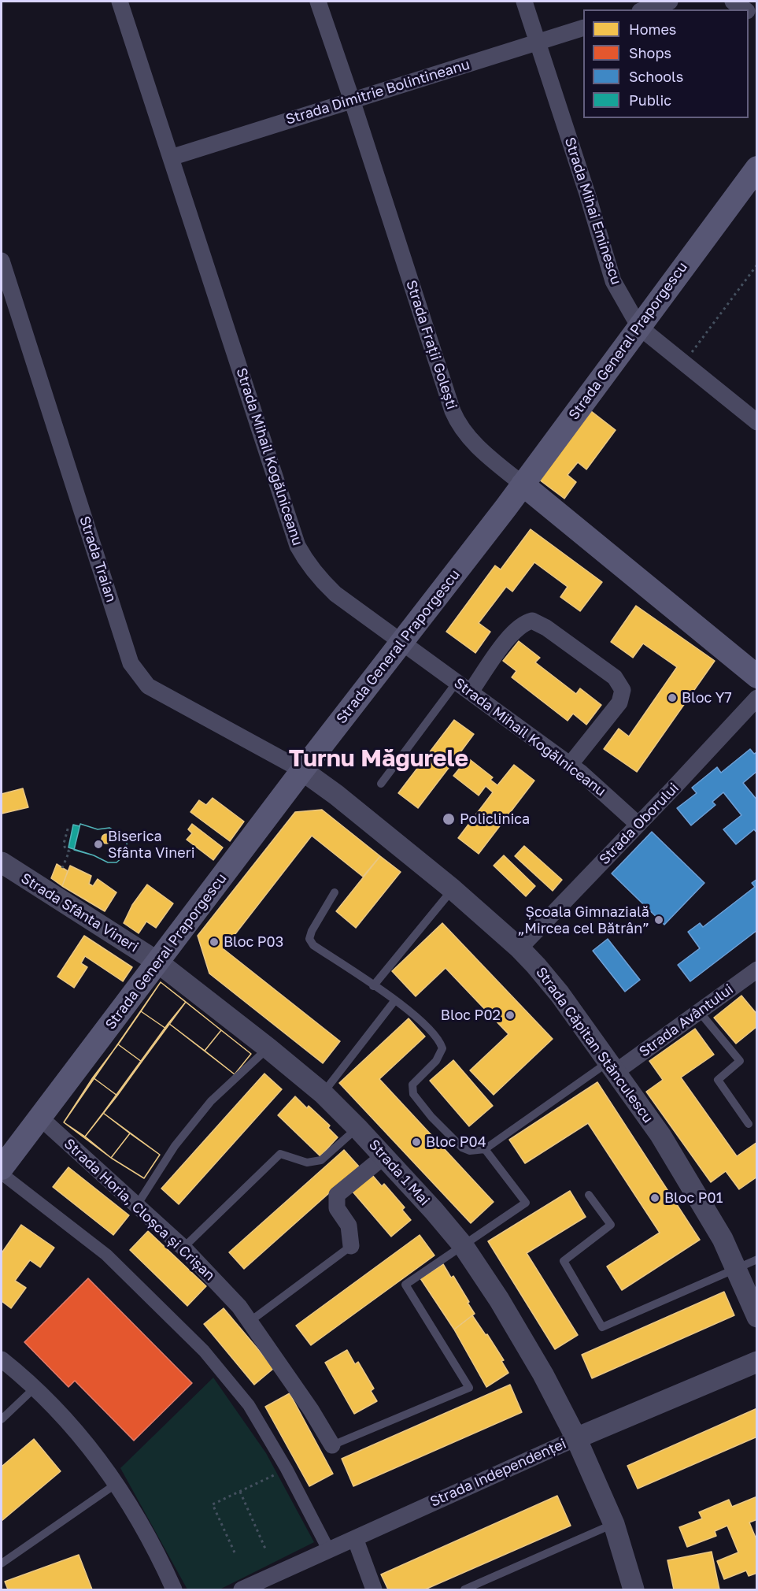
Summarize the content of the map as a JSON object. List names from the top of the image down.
{
  "streets": {
    "main road": ["Strada General Praporgescu", "Strada Frații Golești"],
    "street": [
      "Strada Dimitrie Bolintineanu",
      "Strada Mihai Eminescu",
      "Strada Mihail Kogălniceanu",
      "Strada Traian",
      "Strada Oborului",
      "Strada Sfânta Vineri",
      "Strada Avântului",
      "Strada Căpitan Stănculescu",
      "Strada 1 Mai",
      "Strada Horia, Cloșca și Crișan",
      "Strada Independenței"
    ]
  },
  "crossings": [
    ["Strada Dimitrie Bolintineanu", "Strada Mihai Eminescu"],
    ["Strada Dimitrie Bolintineanu", "Strada Frații Golești"],
    ["Strada Dimitrie Bolintineanu", "Strada Mihail Kogălniceanu"],
    ["Strada Mihai Eminescu", "Strada General Praporgescu"],
    ["Strada General Praporgescu", "Strada Frații Golești"],
    ["Strada General Praporgescu", "Strada Mihail Kogălniceanu"],
    ["Strada General Praporgescu", "Strada Traian"],
    ["Strada General Praporgescu", "Strada Sfânta Vineri"],
    ["Strada General Praporgescu", "Strada Căpitan Stănculescu"],
    ["Strada General Praporgescu", "Strada 1 Mai"],
    ["Strada General Praporgescu", "Strada Horia, Cloșca și Crișan"],
    ["Strada Mihail Kogălniceanu", "Strada Oborului"],
    ["Strada Traian", "Strada Căpitan Stănculescu"],
    ["Strada Oborului", "Strada Căpitan Stănculescu"],
    ["Strada Sfânta Vineri", "Strada 1 Mai"],
    ["Strada Avântului", "Strada Căpitan Stănculescu"],
    ["Strada 1 Mai", "Strada Independenței"]
  ],
  "districts": ["Turnu Măgurele"],
  "places": [
    "Bloc Y7",
    "Policlinica",
    "Biserica Sfânta Vineri",
    "Școala Gimnazială „Mircea cel Bătrân”",
    "Bloc P03",
    "Bloc P02",
    "Bloc P04",
    "Bloc P01"
  ],
  "legend": [
    "Homes",
    "Shops",
    "Schools",
    "Public"
  ]
}
